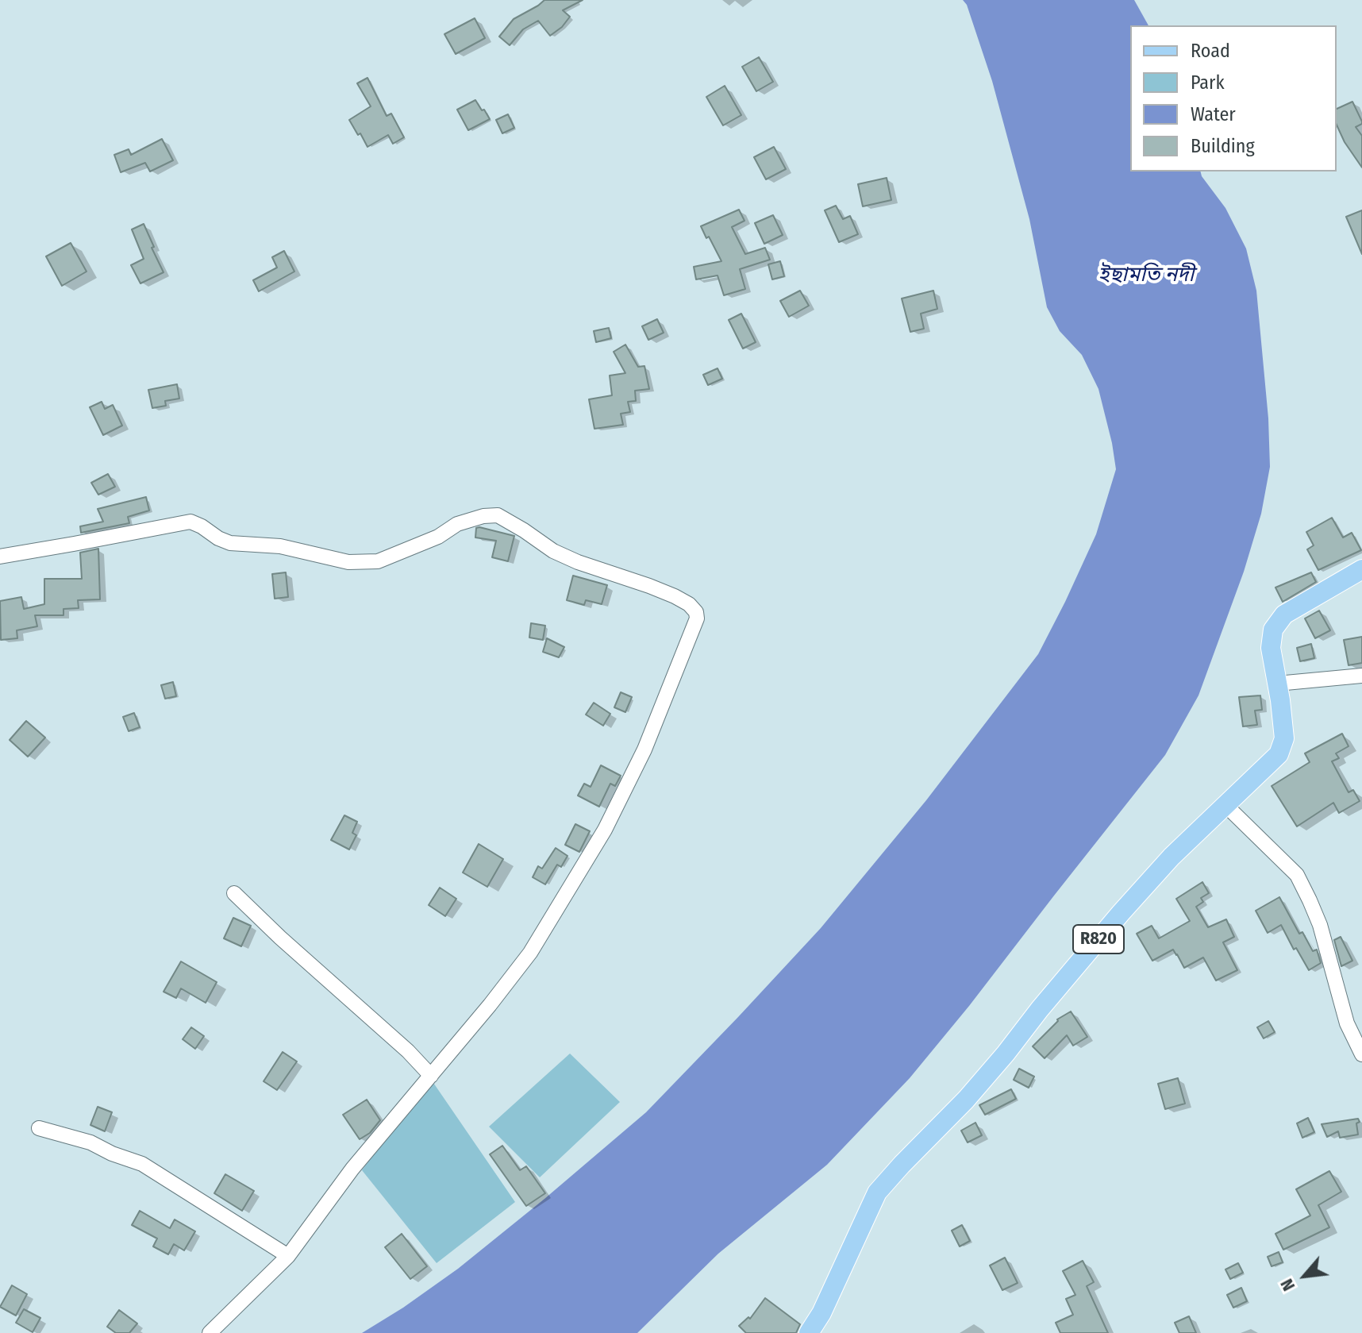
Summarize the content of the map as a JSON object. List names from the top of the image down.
{
  "streets": {
    "main road": ["R820"]
  },
  "water": ["ইছামতি নদী"],
  "legend": [
    "Road",
    "Park",
    "Water",
    "Building"
  ],
  "north": "bottom left"
}
